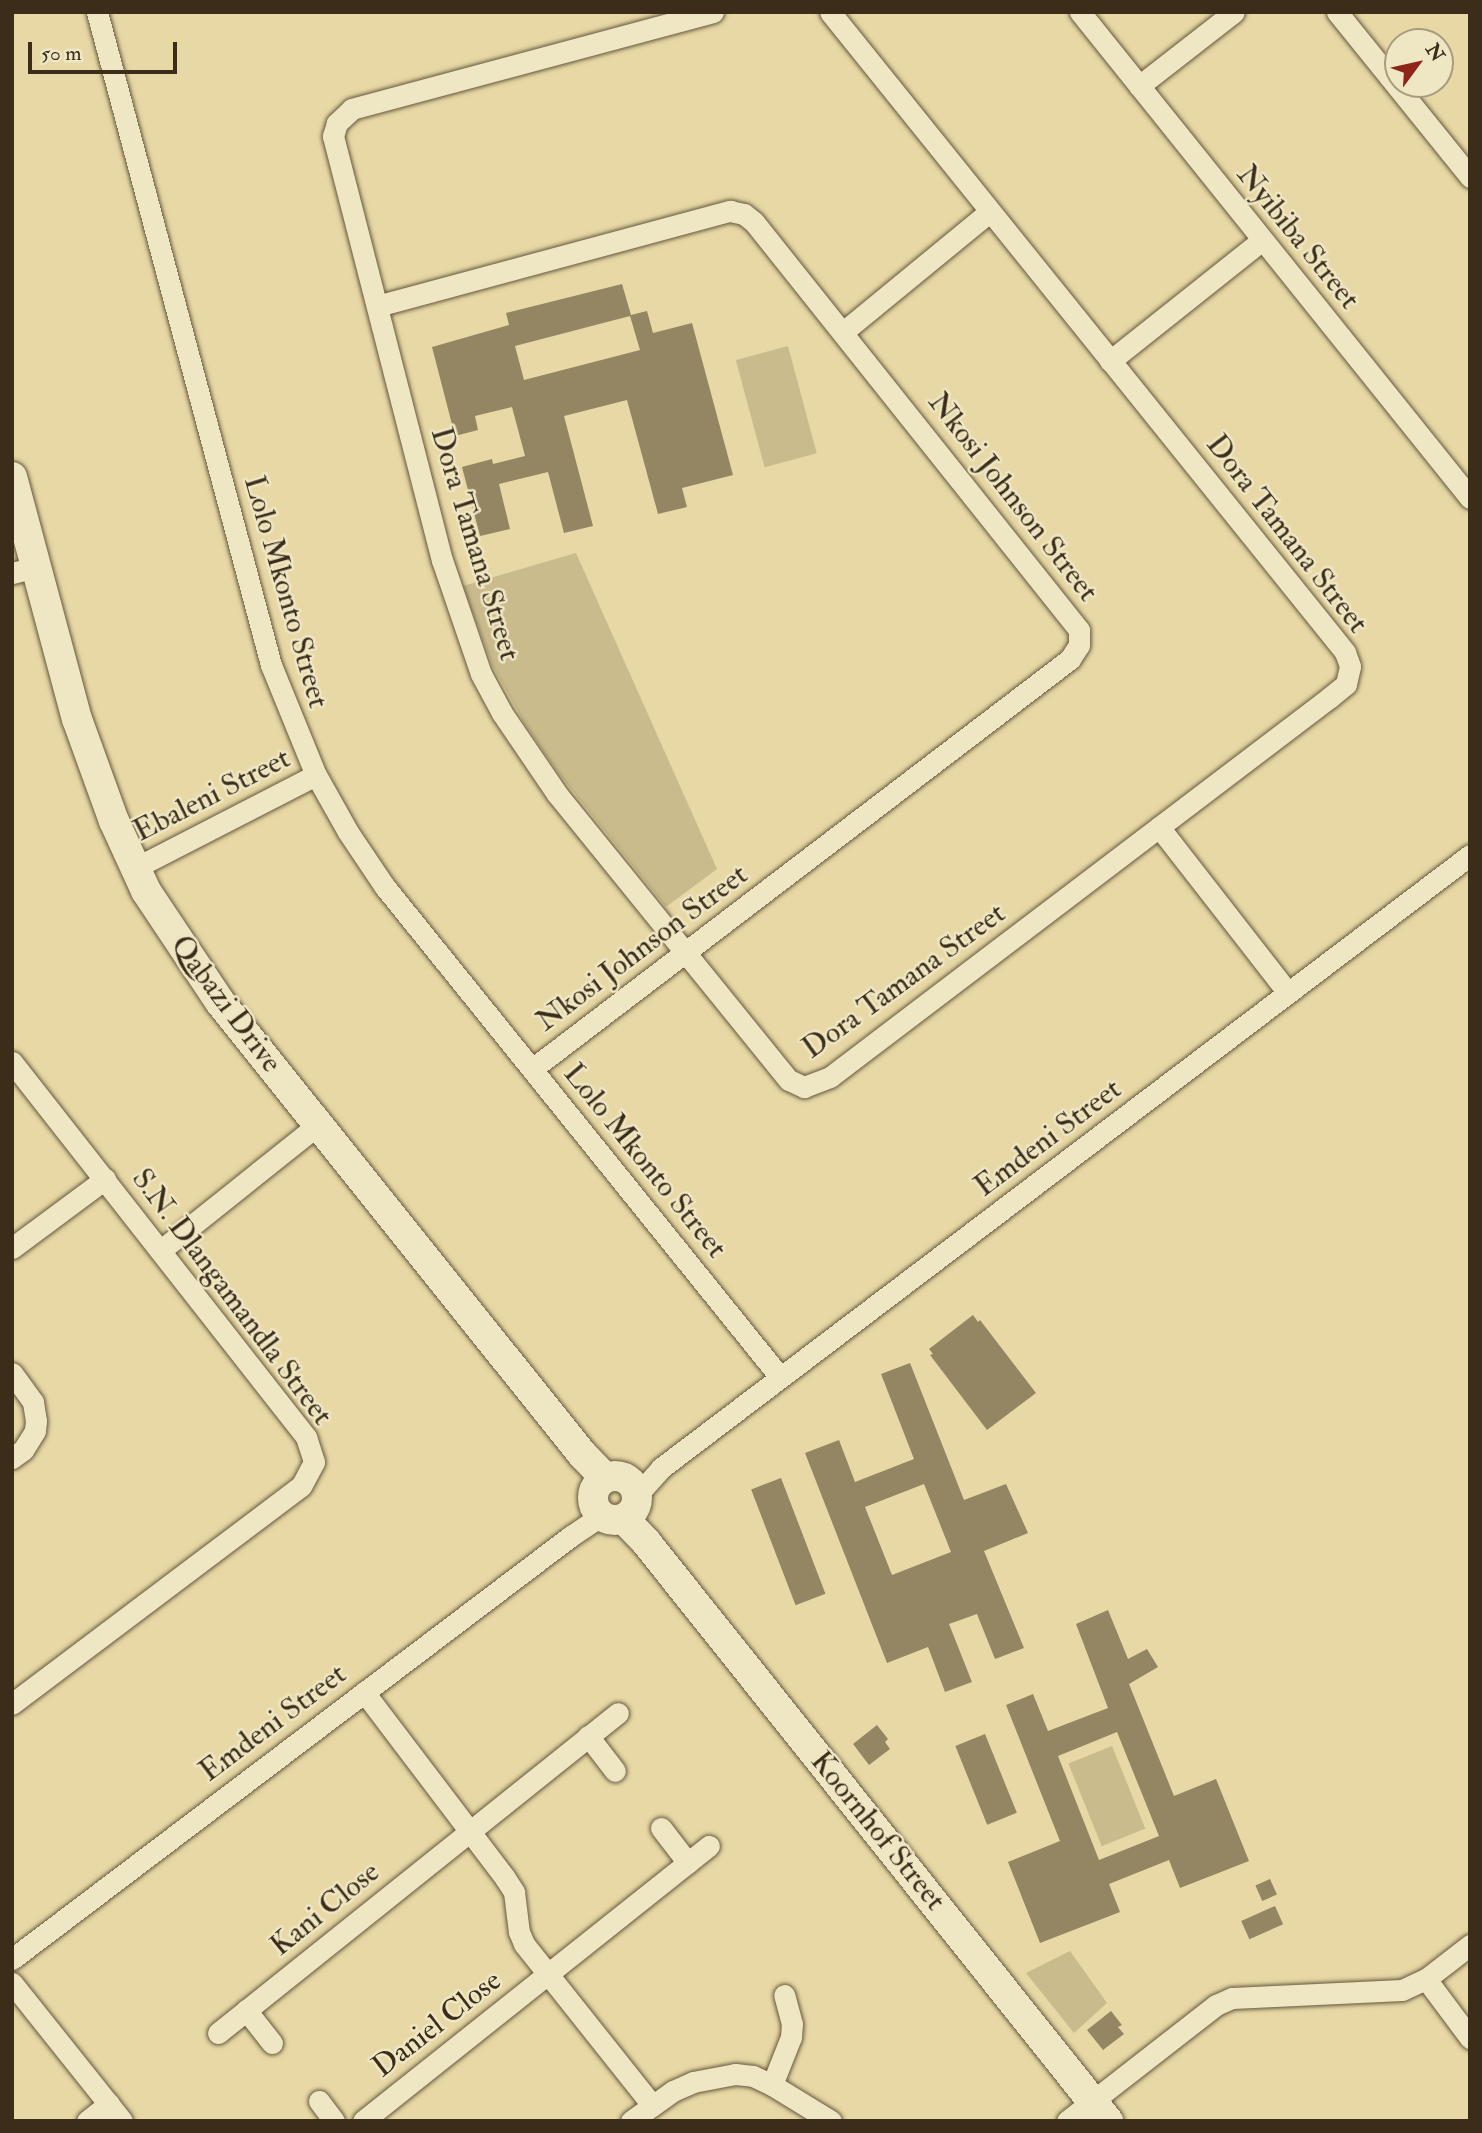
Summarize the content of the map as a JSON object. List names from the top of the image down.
{
  "streets": {
    "street": [
      "Nyibiba Street",
      "Nkosi Johnson Street",
      "Dora Tamana Street",
      "Lolo Mkonto Street",
      "Ebaleni Street",
      "Qabazi Drive",
      "Emdeni Street",
      "S.N. Dlangamandla Street",
      "Koornhof Street",
      "Kani Close",
      "Daniel Close"
    ]
  },
  "crossings": [
    ["Nkosi Johnson Street", "Dora Tamana Street"],
    ["Nkosi Johnson Street", "Lolo Mkonto Street"],
    ["Lolo Mkonto Street", "Ebaleni Street"],
    ["Lolo Mkonto Street", "Emdeni Street"],
    ["Ebaleni Street", "Qabazi Drive"],
    ["Qabazi Drive", "Emdeni Street"],
    ["Qabazi Drive", "Koornhof Street"],
    ["Emdeni Street", "Koornhof Street"]
  ],
  "scale_bar": "50 m",
  "north": "top right"
}
